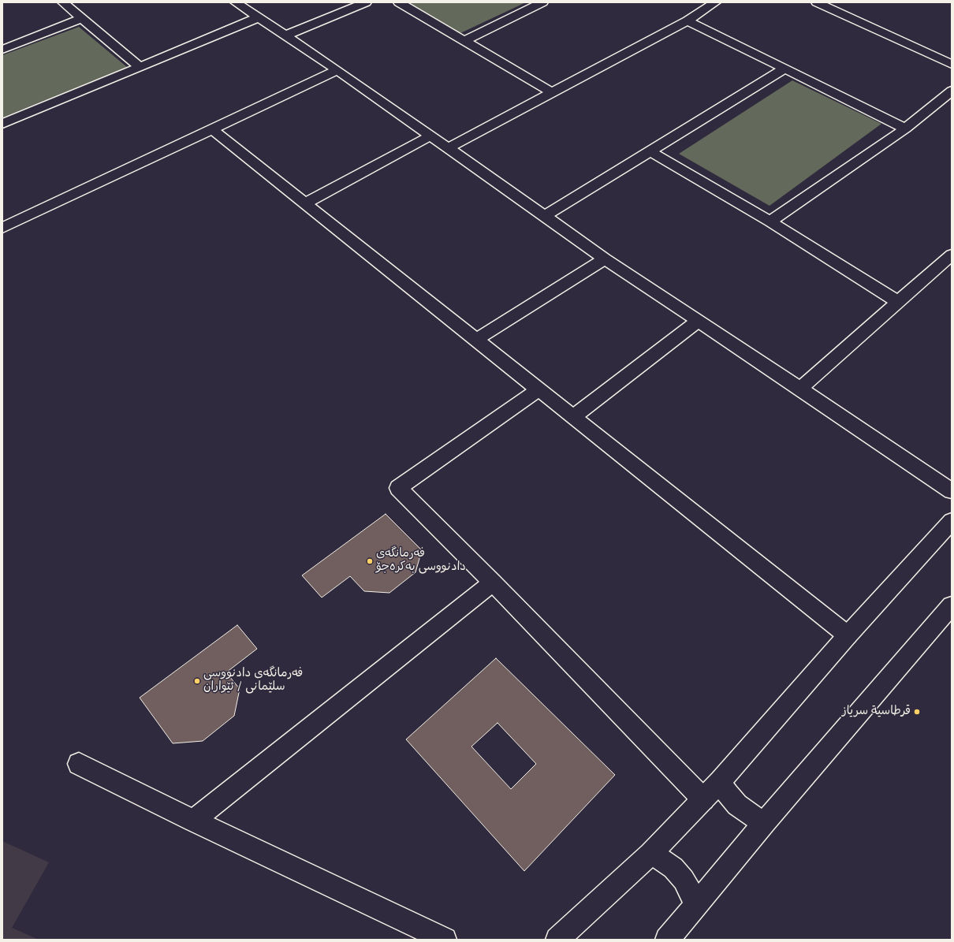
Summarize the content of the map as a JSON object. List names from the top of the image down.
{
  "places": ["فەرمانگەی دادنووسی بەکرەجۆ", "فەرمانگەی دادنووسی سلێمانی / ئێواران", "قرطاسية سرياز"]
}
